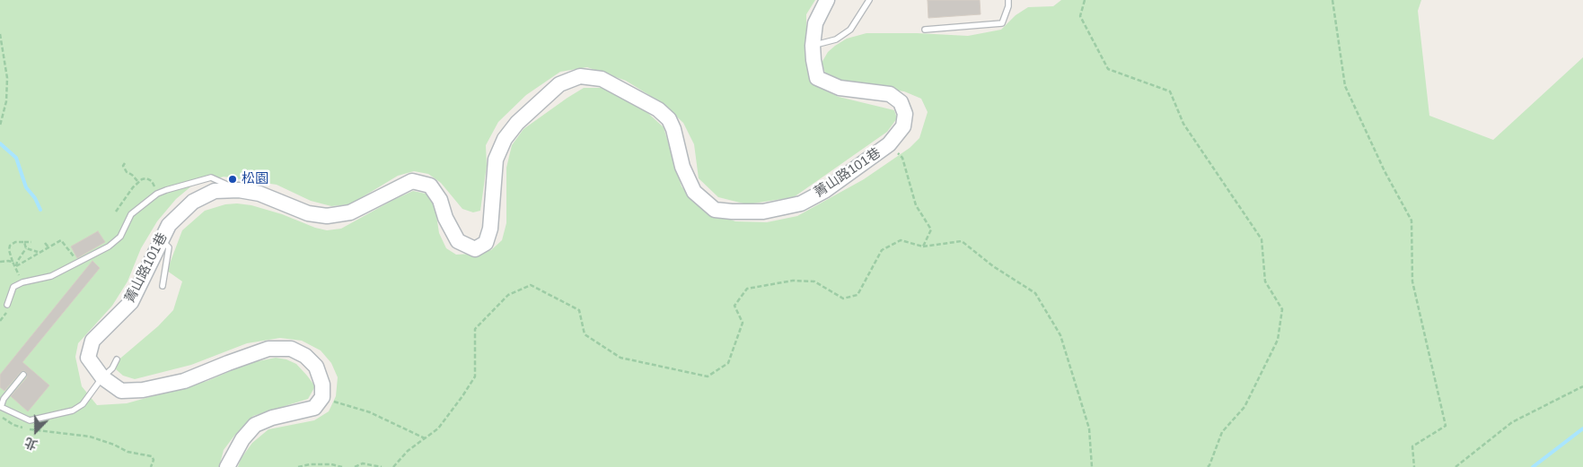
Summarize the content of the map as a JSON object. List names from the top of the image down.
{
  "streets": {
    "street": ["菁山路101巷"]
  },
  "places": ["松園"],
  "north": "bottom"
}
